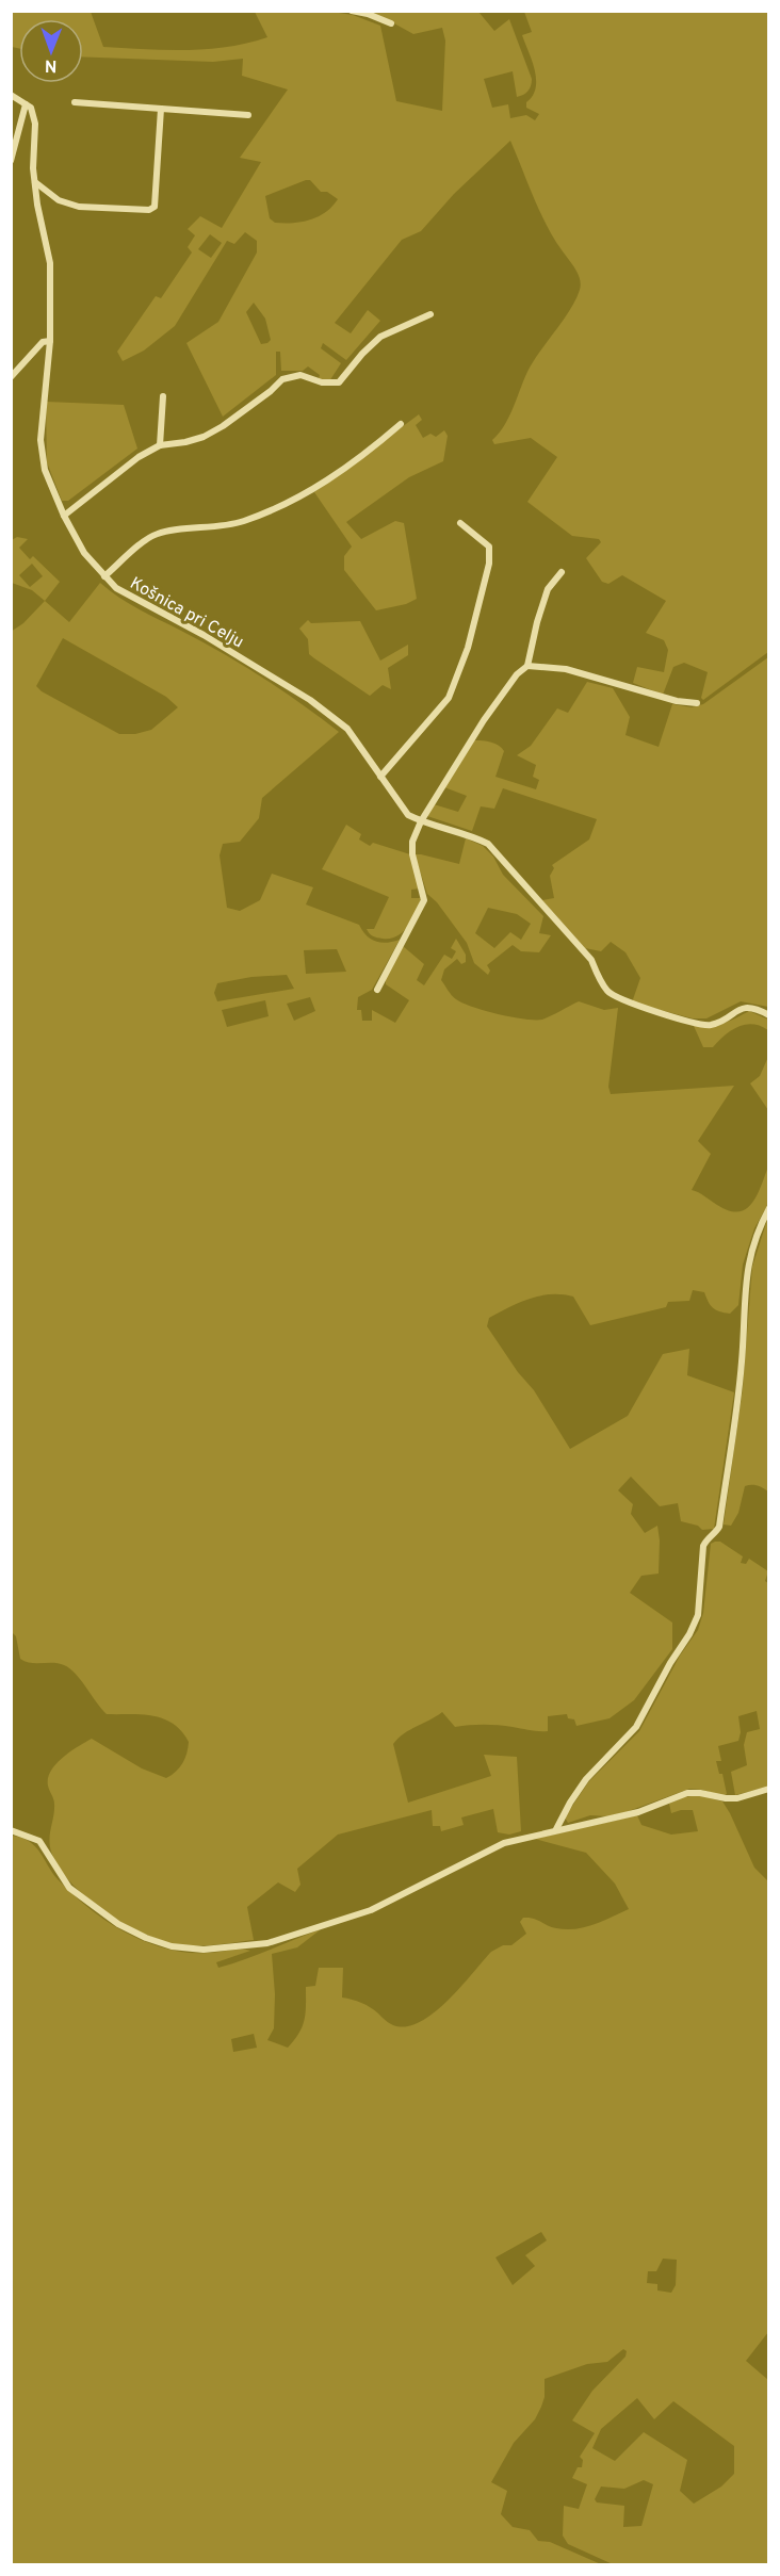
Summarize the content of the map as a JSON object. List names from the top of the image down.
{
  "streets": {
    "street": ["Košnica pri Celju"]
  },
  "north": "bottom"
}
